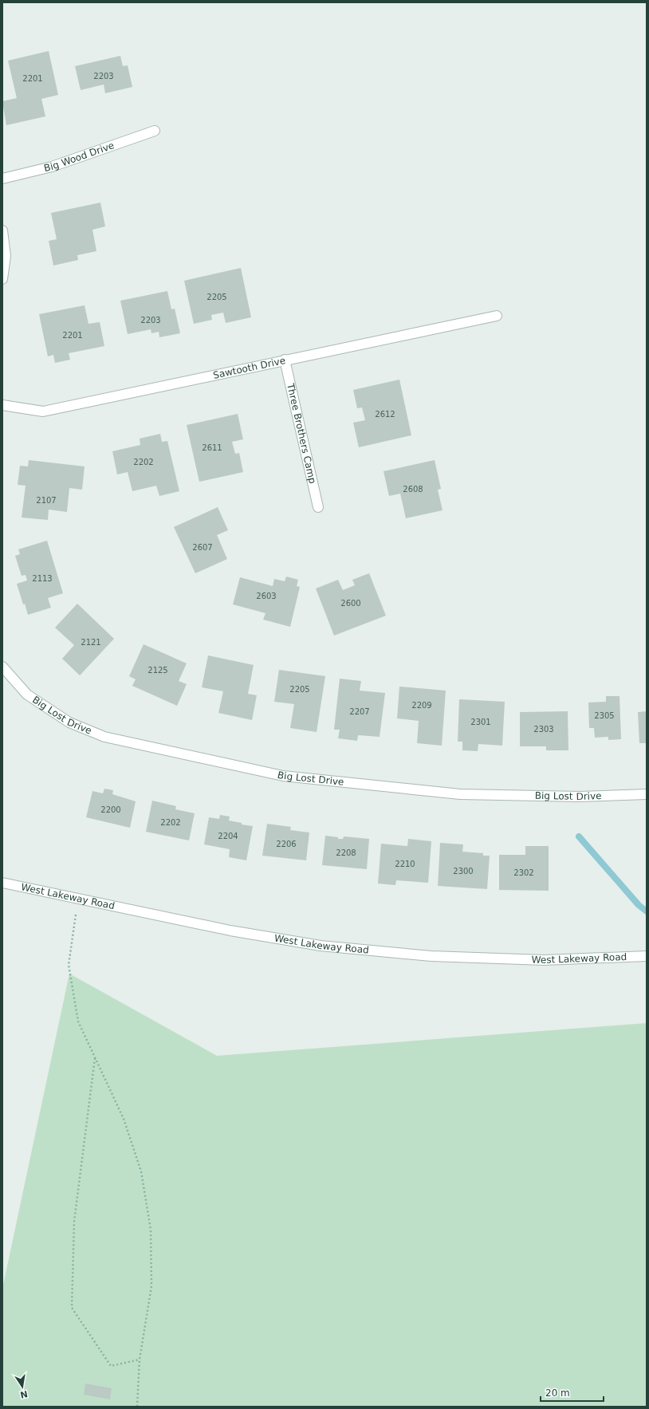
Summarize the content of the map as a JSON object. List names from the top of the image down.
{
  "streets": {
    "street": [
      "Big Wood Drive",
      "Sawtooth Drive",
      "Three Brothers Camp",
      "Big Lost Drive",
      "West Lakeway Road"
    ]
  },
  "crossings": [
    ["Sawtooth Drive", "Three Brothers Camp"]
  ],
  "house_numbers": [
    "2203",
    "2201",
    "2205",
    "2203",
    "2201",
    "2612",
    "2611",
    "2202",
    "2608",
    "2107",
    "2607",
    "2113",
    "2603",
    "2600",
    "2121",
    "2125",
    "2205",
    "2209",
    "2207",
    "2305",
    "2301",
    "2303",
    "2200",
    "2202",
    "2204",
    "2206",
    "2208",
    "2210",
    "2300",
    "2302"
  ],
  "scale_bar": "20 m",
  "north": "bottom"
}
